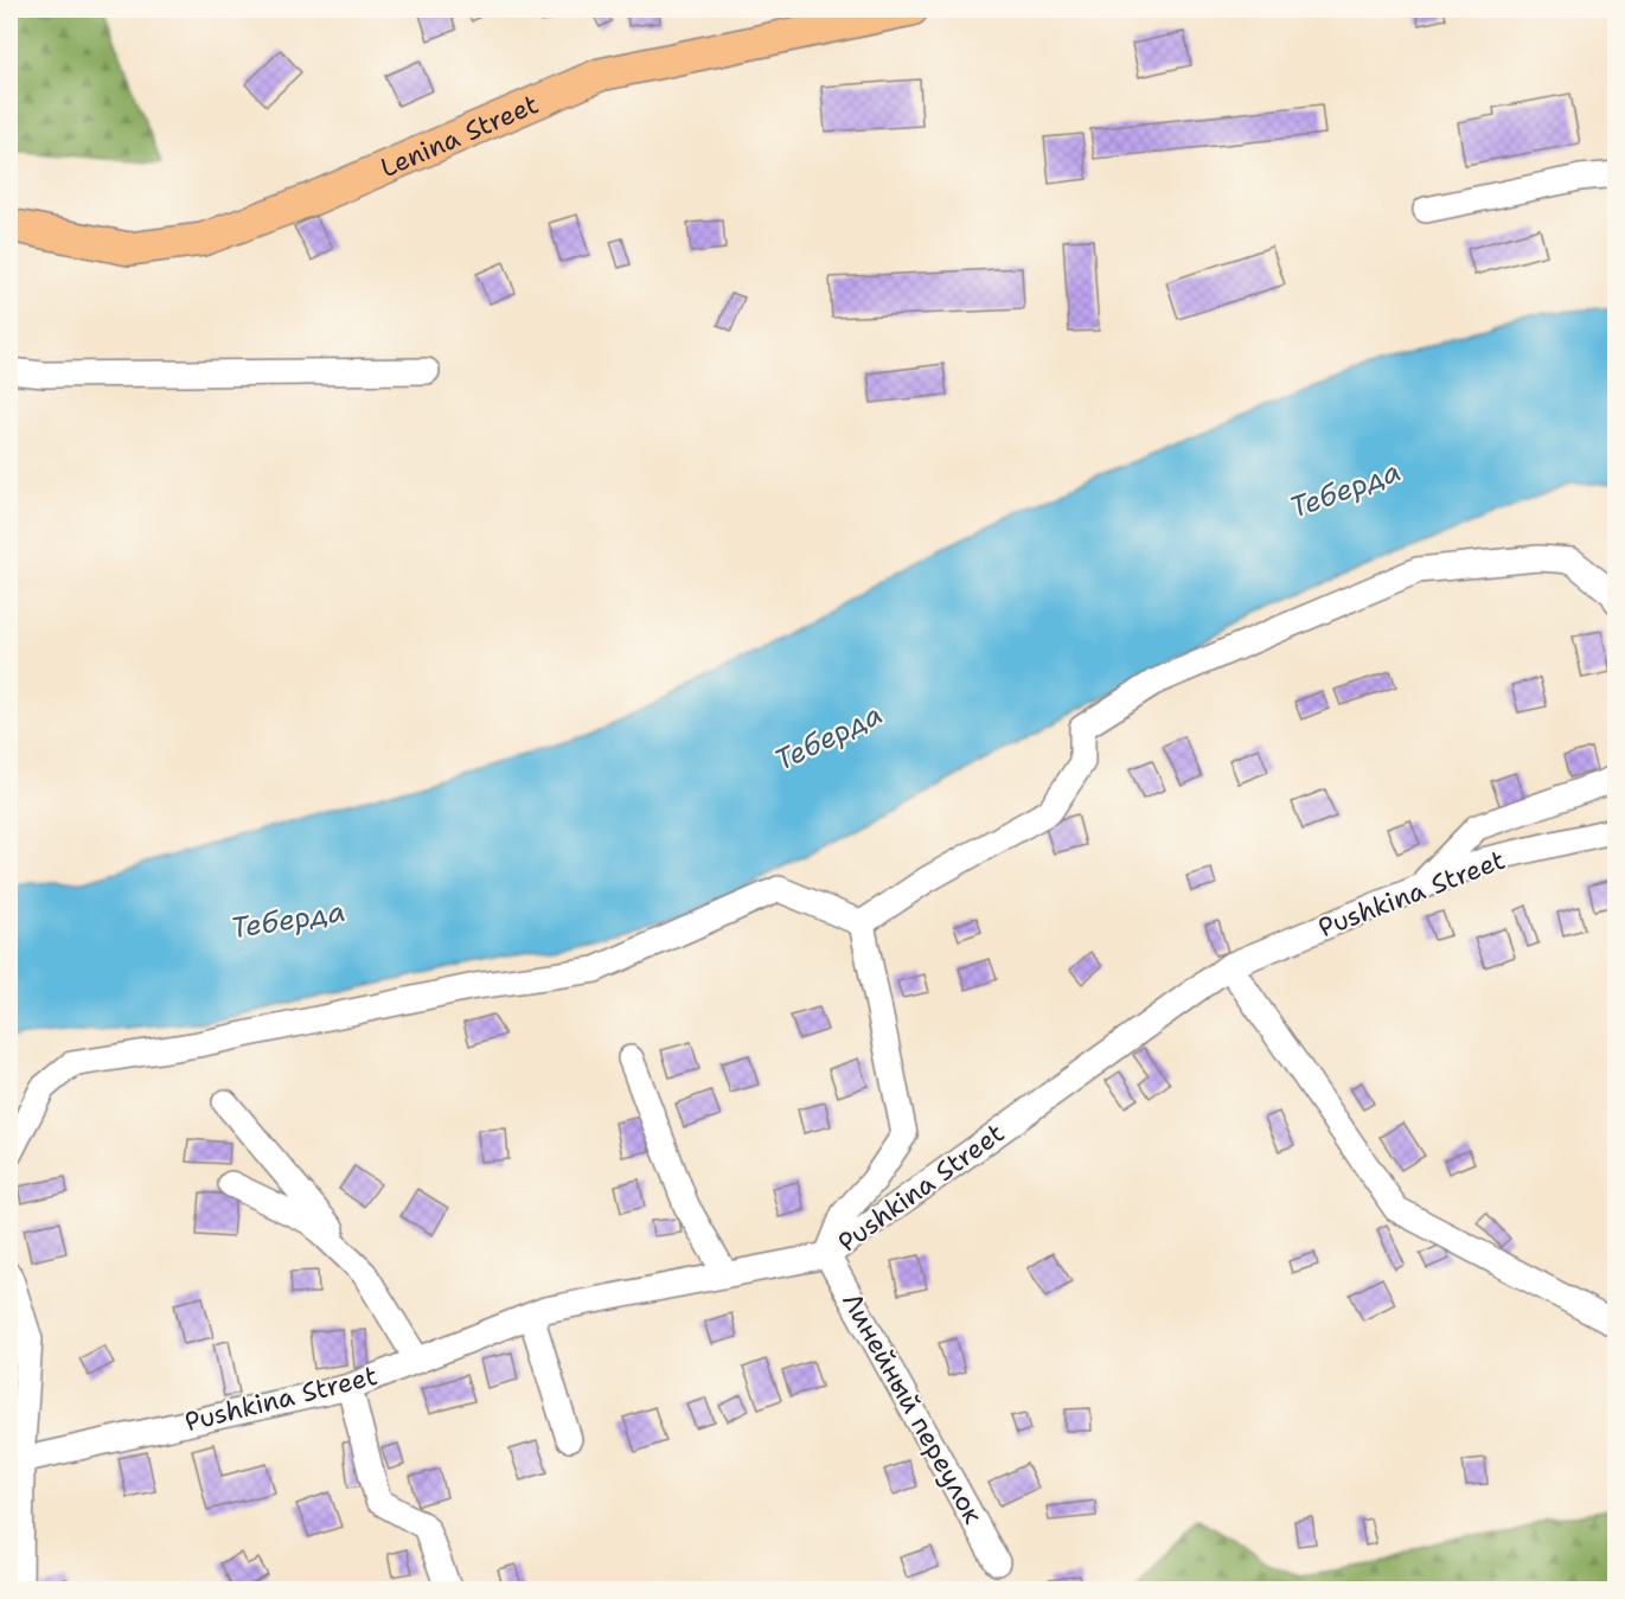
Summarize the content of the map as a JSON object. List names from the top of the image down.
{
  "streets": {
    "main road": ["Lenina Street"],
    "street": ["Pushkina Street", "Линейный переулок"]
  },
  "crossings": [
    ["Pushkina Street", "Линейный переулок"]
  ],
  "water": ["Теберда"]
}
